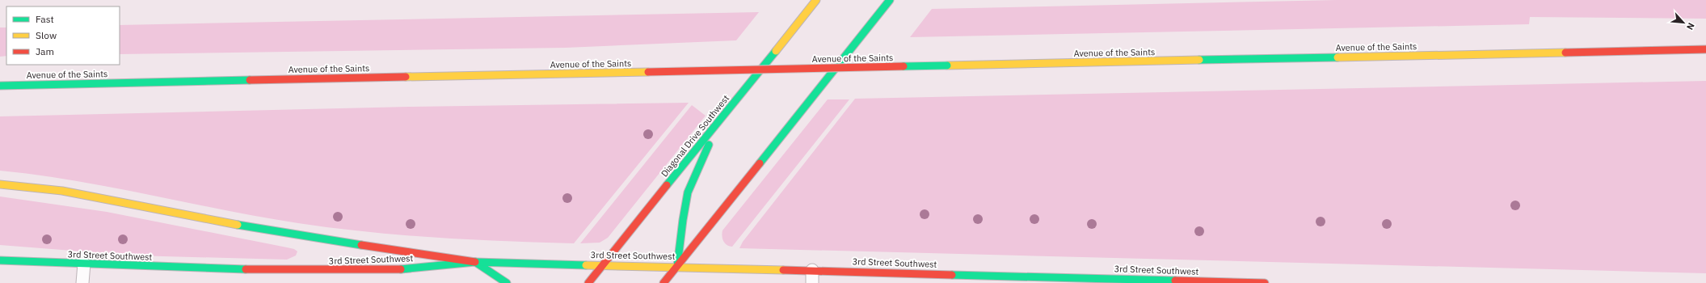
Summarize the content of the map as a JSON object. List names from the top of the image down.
{
  "streets": {
    "main road": ["Avenue of the Saints", "Diagonal Drive Southwest", "3rd Street Southwest"]
  },
  "crossings": [
    ["Diagonal Drive Southwest", "3rd Street Southwest"]
  ],
  "legend": ["Fast", "Slow", "Jam"],
  "north": "bottom right"
}
